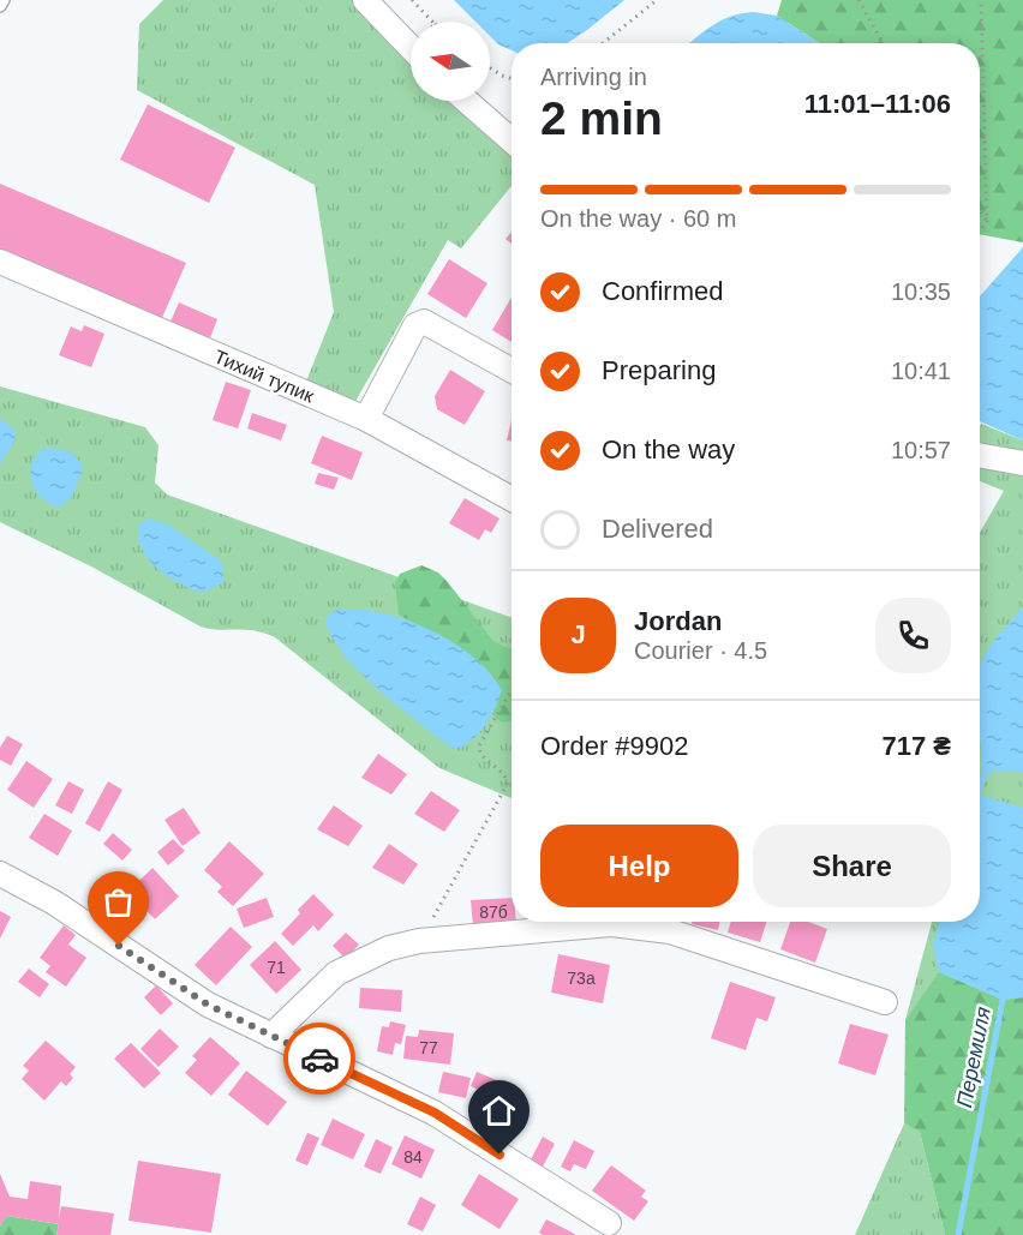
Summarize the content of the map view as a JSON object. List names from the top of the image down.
{
  "streets": {
    "street": ["Тихий тупик"]
  },
  "water": ["Перемиля"],
  "house_numbers": [
    "87б",
    "71",
    "73а",
    "77",
    "84"
  ],
  "north": "left",
  "page": {
    "heading": ["2 min", "Arriving in", "11:01–11:06"],
    "panel": [
      "Jordan",
      "Courier · 4.5",
      "Order #9902",
      "717 ₴"
    ],
    "bar": "On the way · 60 m",
    "list": [
      ["Confirmed", "10:35"],
      ["Preparing", "10:41"],
      ["On the way", "10:57"],
      "Delivered"
    ],
    "round": "J",
    "buttons": ["Help", "Share"]
  }
}
